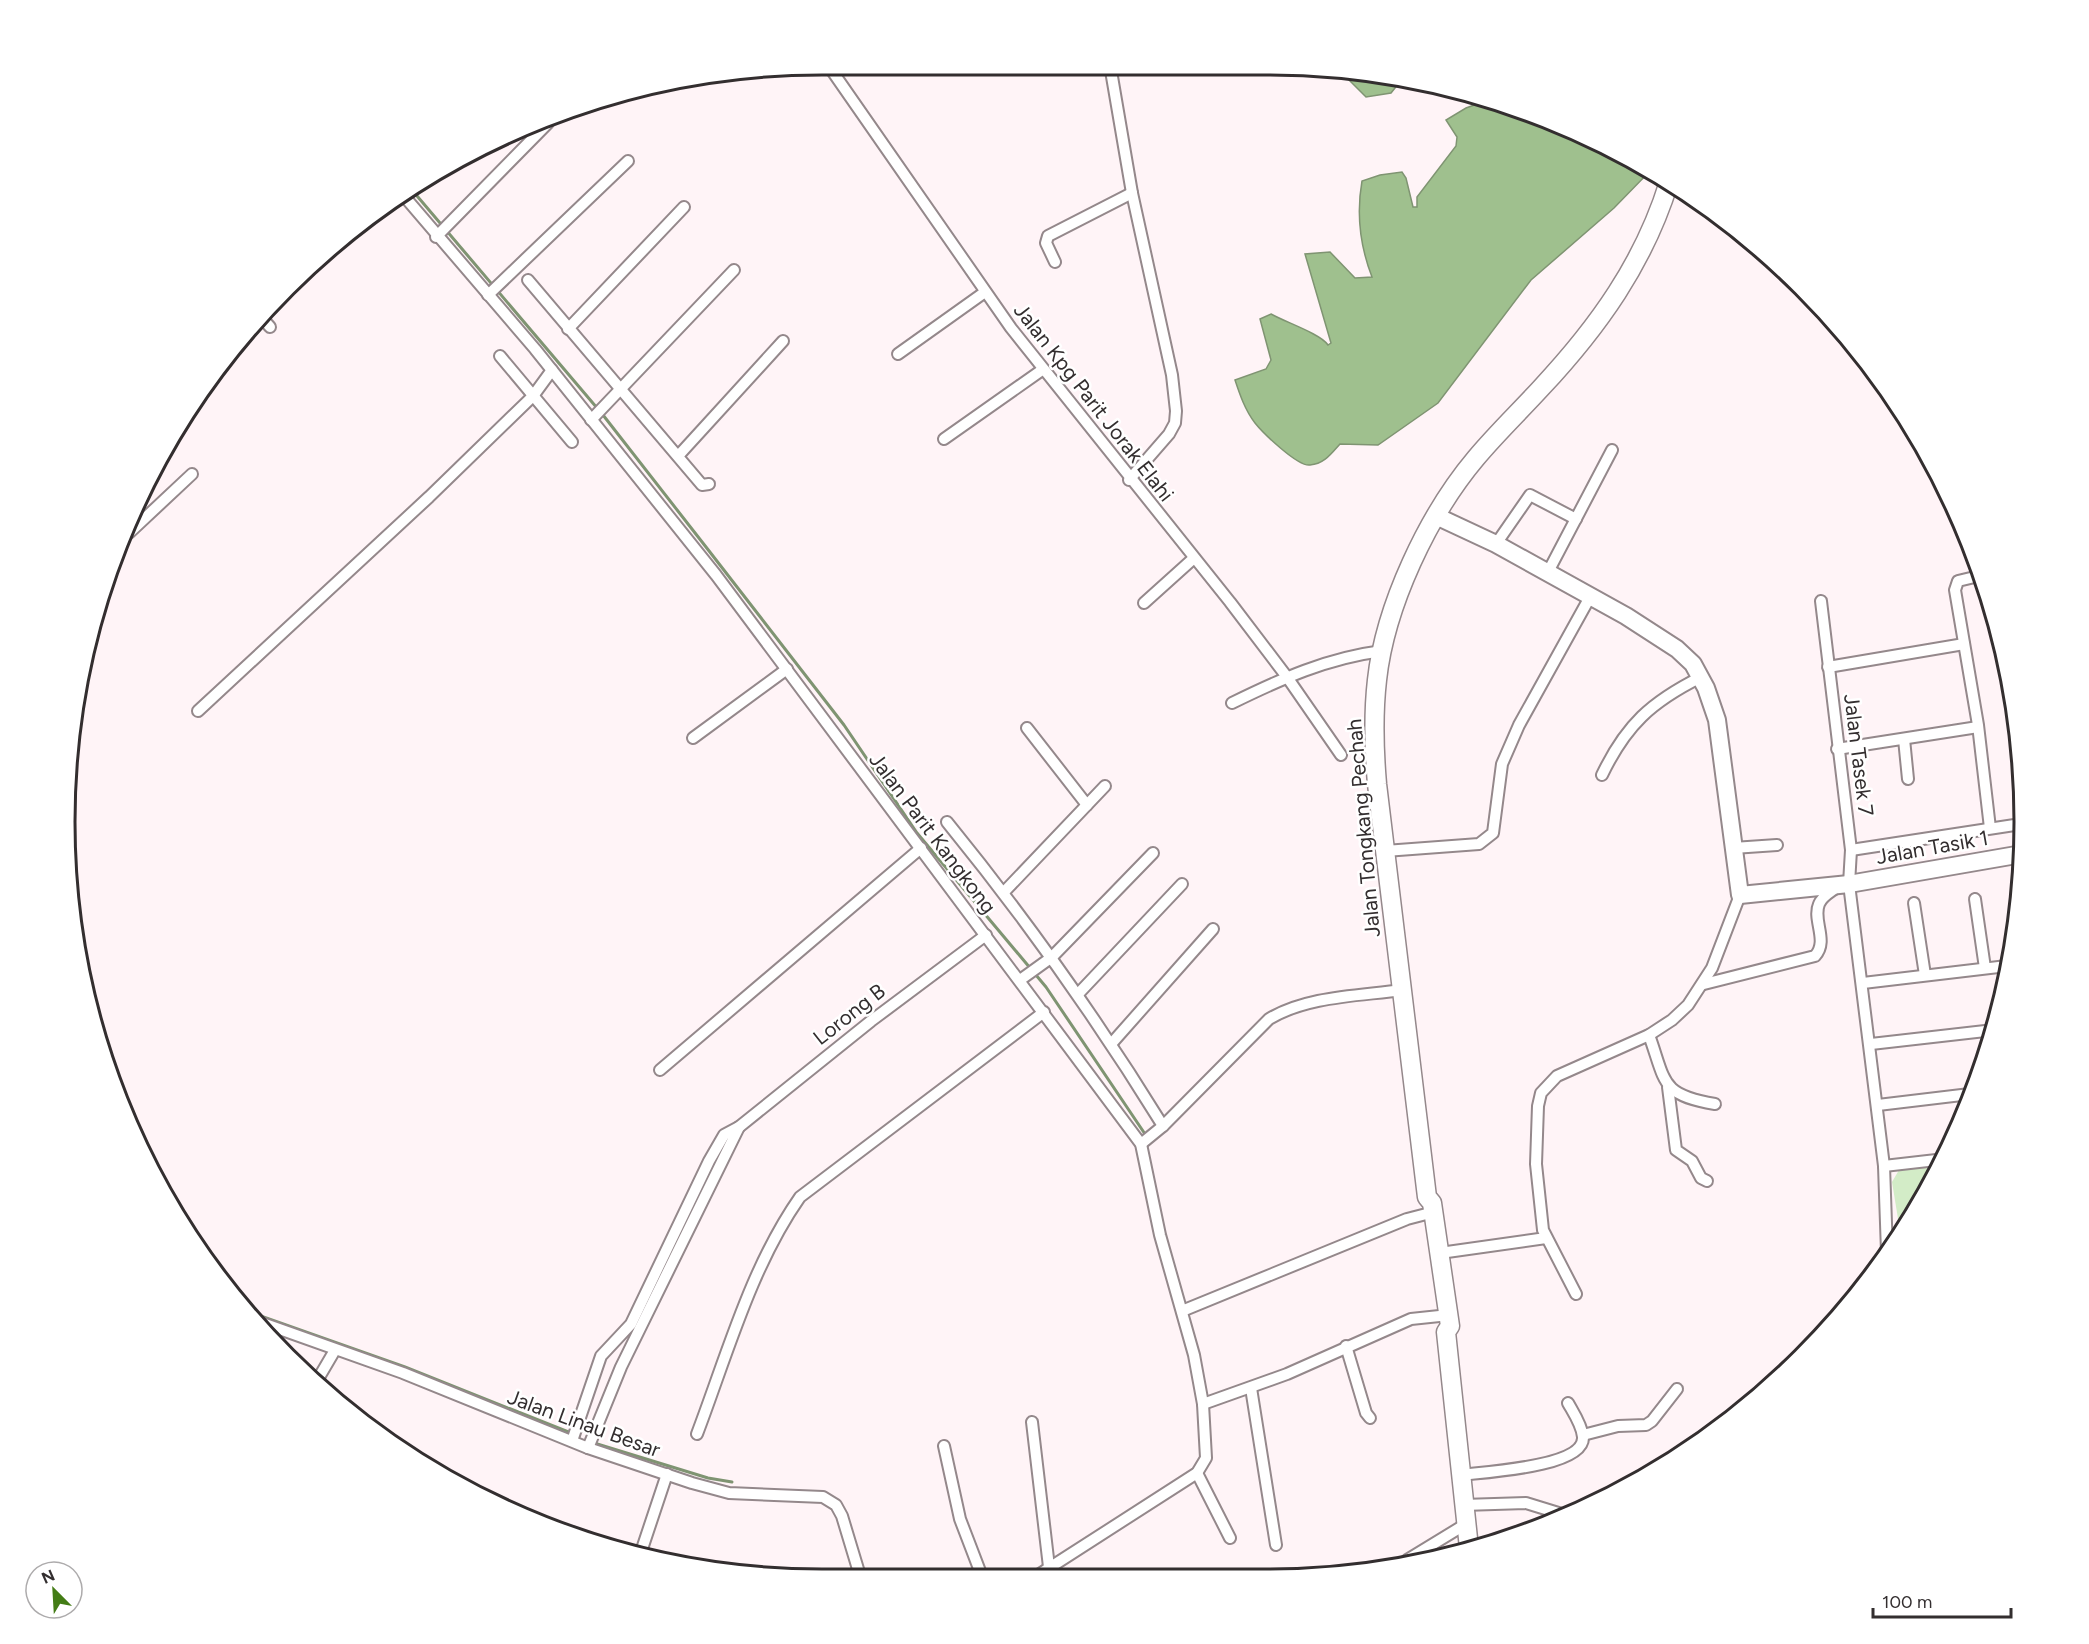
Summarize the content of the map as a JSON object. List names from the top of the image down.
{
  "streets": {
    "main road": ["Jalan Tongkang Pechah"],
    "street": [
      "Jalan Kpg Parit Jorak Elahi",
      "Jalan Tasek 7",
      "Jalan Parit Kangkong",
      "Jalan Tasik 1",
      "Lorong B",
      "Jalan Linau Besar"
    ]
  },
  "crossings": [
    ["Jalan Tasek 7", "Jalan Tasik 1"],
    ["Jalan Parit Kangkong", "Lorong B"]
  ],
  "scale_bar": "100 m",
  "north": "top left"
}
